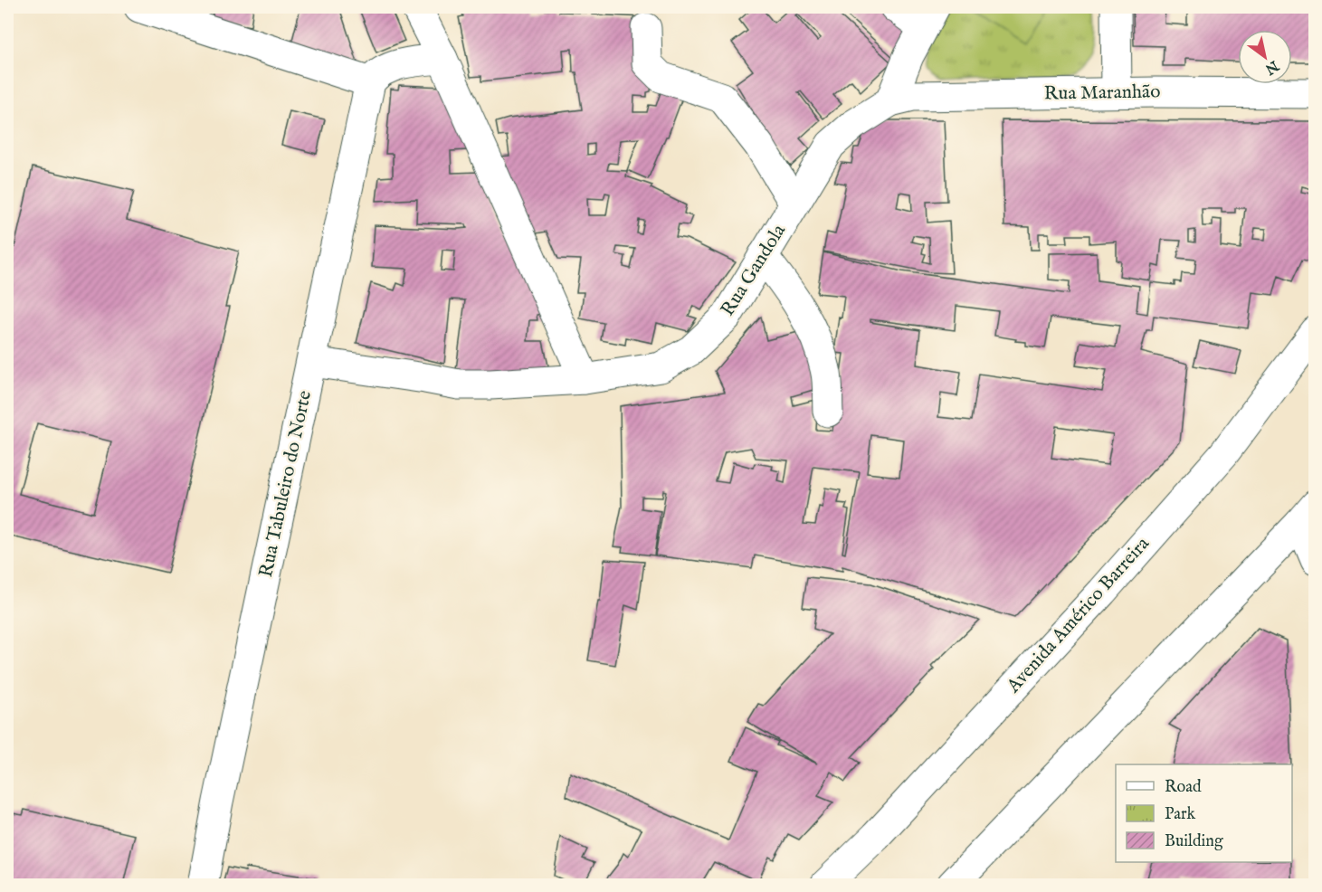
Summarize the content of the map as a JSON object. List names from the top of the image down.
{
  "streets": {
    "street": [
      "Rua Maranhão",
      "Rua Gandola",
      "Rua Tabuleiro do Norte",
      "Avenida Américo Barreira"
    ]
  },
  "crossings": [
    ["Rua Maranhão", "Rua Gandola"],
    ["Rua Gandola", "Rua Tabuleiro do Norte"]
  ],
  "legend": ["Road", "Park", "Building"],
  "north": "bottom right"
}
